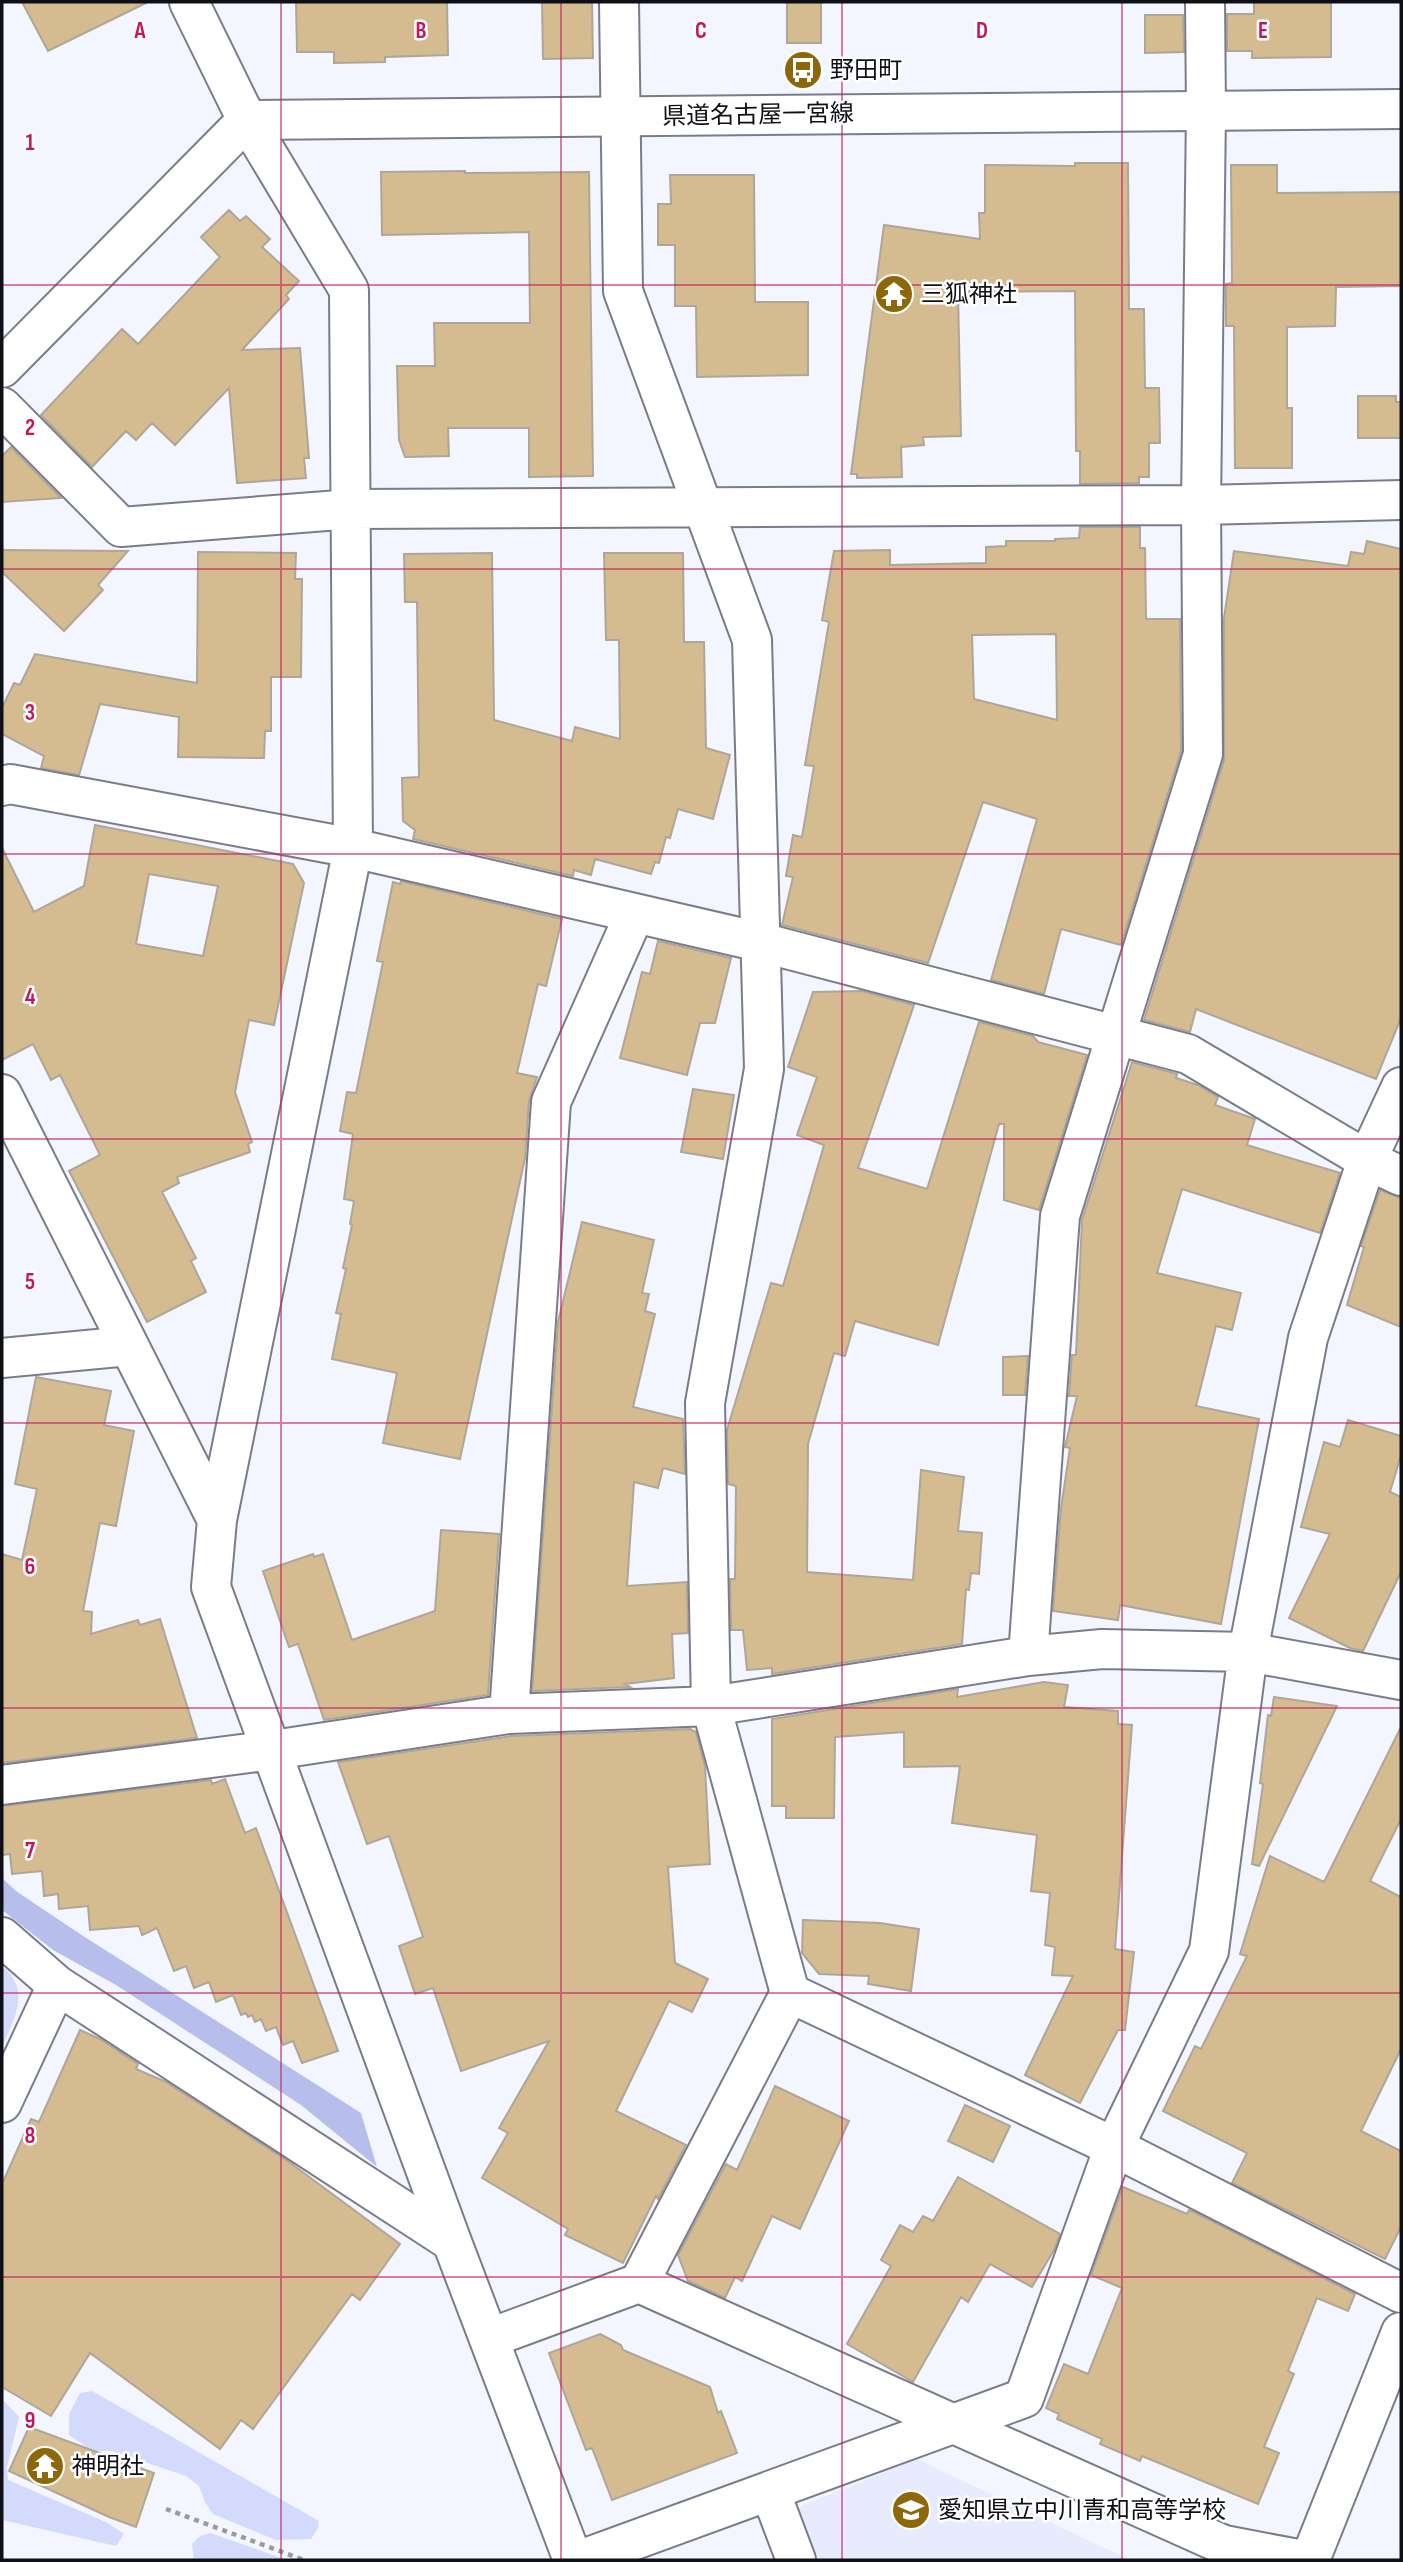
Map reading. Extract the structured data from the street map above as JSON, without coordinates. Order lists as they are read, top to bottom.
{
  "streets": {
    "street": ["県道名古屋一宮線"]
  },
  "places": {
    "bus stop": ["野田町"],
    "temple": ["三狐神社", "神明社"],
    "school or university": ["愛知県立中川青和高等学校"]
  },
  "grid": {
    "columns": [
      "A",
      "B",
      "C",
      "D",
      "E"
    ],
    "rows": [
      "1",
      "2",
      "3",
      "4",
      "5",
      "6",
      "7",
      "8",
      "9"
    ]
  }
}
